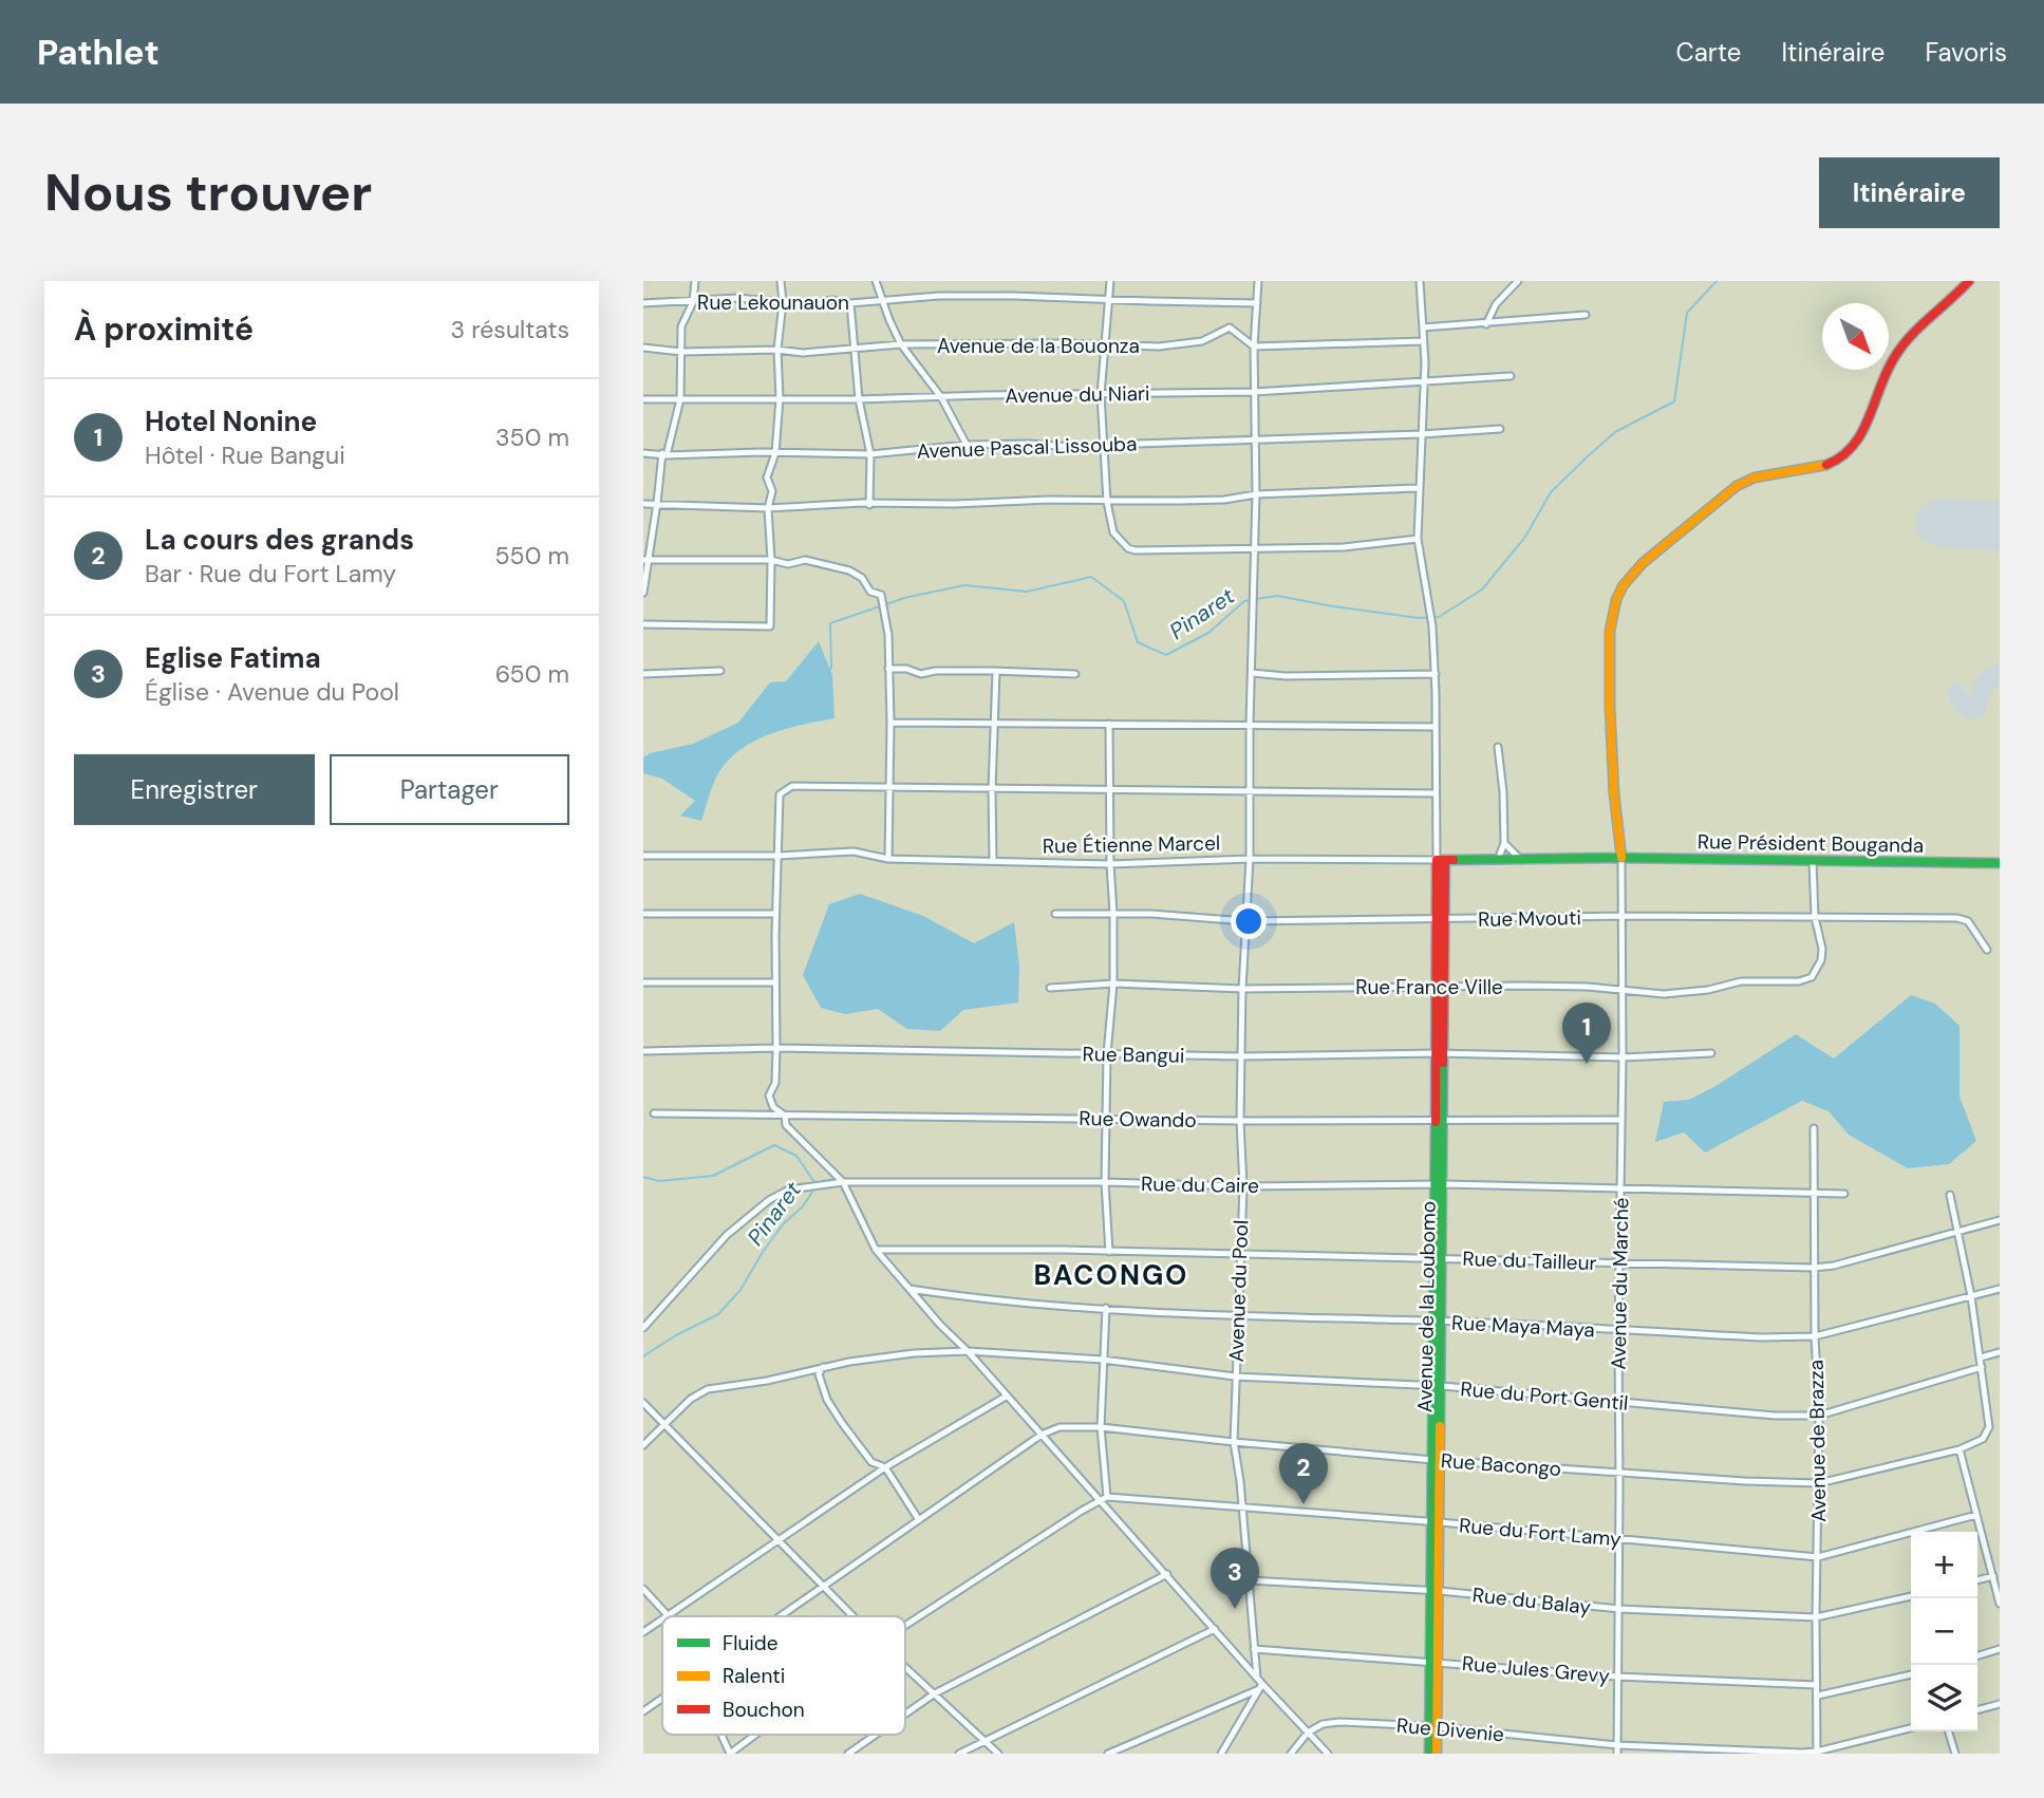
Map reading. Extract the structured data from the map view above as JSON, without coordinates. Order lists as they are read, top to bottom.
{
  "streets": {
    "street": [
      "Rue Lekounauon",
      "Avenue de la Bouonza",
      "Avenue du Niari",
      "Avenue Pascal Lissouba",
      "Rue Président Bouganda",
      "Rue Étienne Marcel",
      "Rue Mvouti",
      "Rue France Ville",
      "Rue Bangui",
      "Rue Owando",
      "Rue du Caire",
      "Rue du Tailleur",
      "Avenue du Marché",
      "Avenue du Pool",
      "Avenue de la Loubomo",
      "Rue Maya Maya",
      "Rue du Port Gentil",
      "Avenue de Brazza",
      "Rue Bacongo",
      "Rue du Fort Lamy",
      "Rue du Balay",
      "Rue Jules Grevy",
      "Rue Divenie"
    ]
  },
  "crossings": [
    ["Rue Lekounauon", "Avenue du Pool"],
    ["Avenue de la Bouonza", "Avenue du Pool"],
    ["Avenue du Niari", "Avenue du Pool"],
    ["Avenue Pascal Lissouba", "Avenue du Pool"],
    ["Rue Président Bouganda", "Rue Étienne Marcel"],
    ["Rue Président Bouganda", "Avenue du Marché"],
    ["Rue Étienne Marcel", "Avenue du Marché"],
    ["Rue Étienne Marcel", "Avenue du Pool"],
    ["Rue Étienne Marcel", "Avenue de la Loubomo"],
    ["Rue Mvouti", "Rue France Ville"],
    ["Rue Mvouti", "Avenue du Marché"],
    ["Rue Mvouti", "Avenue du Pool"],
    ["Rue Mvouti", "Avenue de la Loubomo"],
    ["Rue France Ville", "Avenue du Marché"],
    ["Rue France Ville", "Avenue du Pool"],
    ["Rue France Ville", "Avenue de la Loubomo"],
    ["Rue Bangui", "Avenue du Marché"],
    ["Rue Bangui", "Avenue du Pool"],
    ["Rue Bangui", "Avenue de la Loubomo"],
    ["Rue Owando", "Avenue du Marché"],
    ["Rue Owando", "Avenue du Pool"],
    ["Rue Owando", "Avenue de la Loubomo"],
    ["Rue du Caire", "Avenue du Marché"],
    ["Rue du Caire", "Avenue du Pool"],
    ["Rue du Caire", "Avenue de la Loubomo"],
    ["Rue du Caire", "Avenue de Brazza"],
    ["Rue du Tailleur", "Avenue du Marché"],
    ["Rue du Tailleur", "Avenue du Pool"],
    ["Rue du Tailleur", "Avenue de la Loubomo"],
    ["Rue du Tailleur", "Avenue de Brazza"],
    ["Avenue du Marché", "Rue Maya Maya"],
    ["Avenue du Marché", "Rue du Port Gentil"],
    ["Avenue du Marché", "Rue Bacongo"],
    ["Avenue du Marché", "Rue du Fort Lamy"],
    ["Avenue du Marché", "Rue du Balay"],
    ["Avenue du Marché", "Rue Jules Grevy"],
    ["Avenue du Marché", "Rue Divenie"],
    ["Avenue du Pool", "Rue Maya Maya"],
    ["Avenue du Pool", "Rue du Port Gentil"],
    ["Avenue du Pool", "Rue Bacongo"],
    ["Avenue du Pool", "Rue du Fort Lamy"],
    ["Avenue du Pool", "Rue du Balay"],
    ["Avenue du Pool", "Rue Jules Grevy"],
    ["Avenue de la Loubomo", "Rue Maya Maya"],
    ["Avenue de la Loubomo", "Rue du Port Gentil"],
    ["Avenue de la Loubomo", "Rue Bacongo"],
    ["Avenue de la Loubomo", "Rue du Fort Lamy"],
    ["Avenue de la Loubomo", "Rue du Balay"],
    ["Avenue de la Loubomo", "Rue Jules Grevy"],
    ["Avenue de la Loubomo", "Rue Divenie"],
    ["Rue Maya Maya", "Avenue de Brazza"],
    ["Rue du Port Gentil", "Avenue de Brazza"],
    ["Rue du Port Gentil", "Rue Bacongo"],
    ["Avenue de Brazza", "Rue Bacongo"],
    ["Avenue de Brazza", "Rue du Fort Lamy"],
    ["Avenue de Brazza", "Rue du Balay"],
    ["Avenue de Brazza", "Rue Jules Grevy"],
    ["Avenue de Brazza", "Rue Divenie"]
  ],
  "districts": ["BACONGO"],
  "water": ["Pinaret"],
  "legend": ["Fluide", "Ralenti", "Bouchon"],
  "north": "bottom right",
  "page": {
    "header": "Pathlet",
    "nav": ["Carte", "Itinéraire", "Favoris"],
    "buttons": [
      "Itinéraire",
      ["Enregistrer", "Partager"]
    ],
    "title": "Nous trouver",
    "heading": ["À proximité", "3 résultats"],
    "list": [
      {
        "mark": "1",
        "name": "Hotel Nonine",
        "note": "Hôtel · Rue Bangui",
        "value": "350 m"
      },
      {
        "mark": "2",
        "name": "La cours des grands",
        "note": "Bar · Rue du Fort Lamy",
        "value": "550 m"
      },
      {
        "mark": "3",
        "name": "Eglise Fatima",
        "note": "Église · Avenue du Pool",
        "value": "650 m"
      }
    ],
    "pins": ["1", "2", "3"],
    "map_buttons": ["+", "−"]
  }
}
